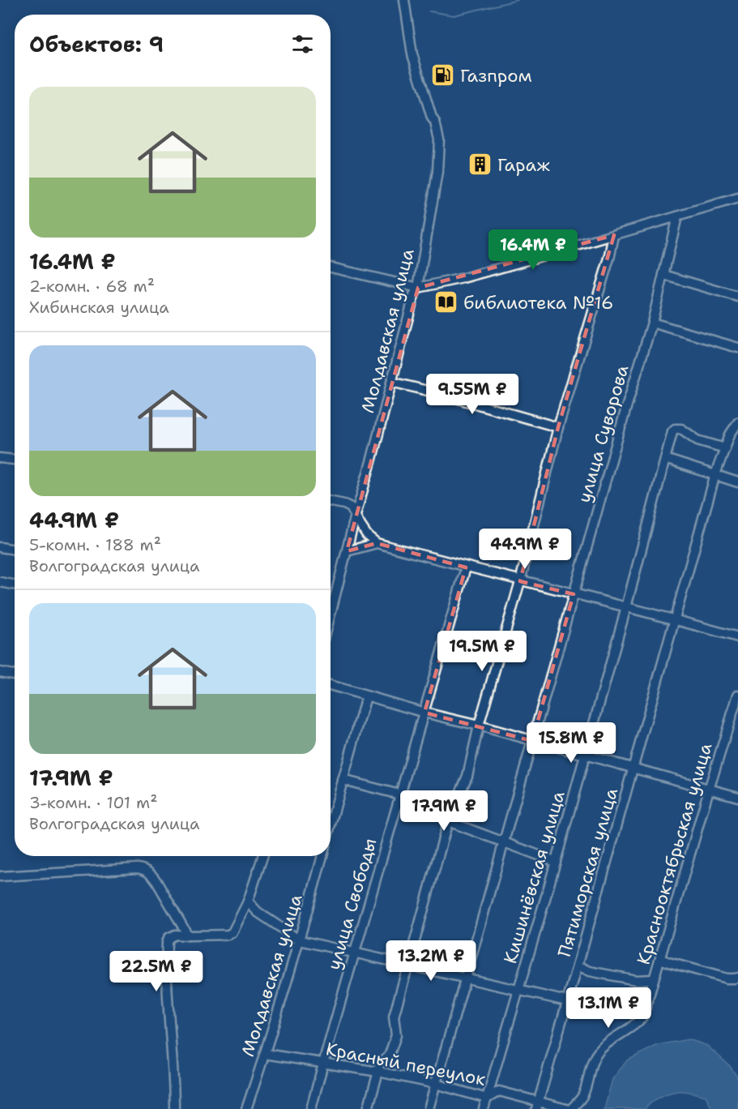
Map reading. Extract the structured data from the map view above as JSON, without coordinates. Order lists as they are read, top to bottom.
{
  "streets": {
    "street": [
      "Молдавская улица",
      "улица Суворова",
      "Краснооктябрьская улица",
      "Пятиморская улица",
      "Кишинёвская улица",
      "улица Свободы",
      "Красный переулок"
    ]
  },
  "crossings": [
    ["Молдавская улица", "Красный переулок"],
    ["улица Суворова", "Красный переулок"],
    ["Пятиморская улица", "Кишинёвская улица"],
    ["Пятиморская улица", "Красный переулок"],
    ["Кишинёвская улица", "Красный переулок"],
    ["улица Свободы", "Красный переулок"]
  ],
  "places": {
    "fuel station": ["Газпром"],
    "building": ["Гараж"],
    "library": ["библиотека №16"]
  },
  "page": {
    "heading": "Объектов: 9",
    "list": [
      {
        "name": "16.4M ₽",
        "note": "2-комн. · 68 m² · Хибинская улица"
      },
      {
        "name": "44.9M ₽",
        "note": "5-комн. · 188 m² · Волгоградская улица"
      },
      {
        "name": "17.9M ₽",
        "note": "3-комн. · 101 m² · Волгоградская улица"
      }
    ],
    "price": [
      "16.4M ₽",
      "9.55M ₽",
      "44.9M ₽",
      "19.5M ₽",
      "15.8M ₽",
      "17.9M ₽",
      "13.2M ₽",
      "22.5M ₽",
      "13.1M ₽"
    ]
  }
}
